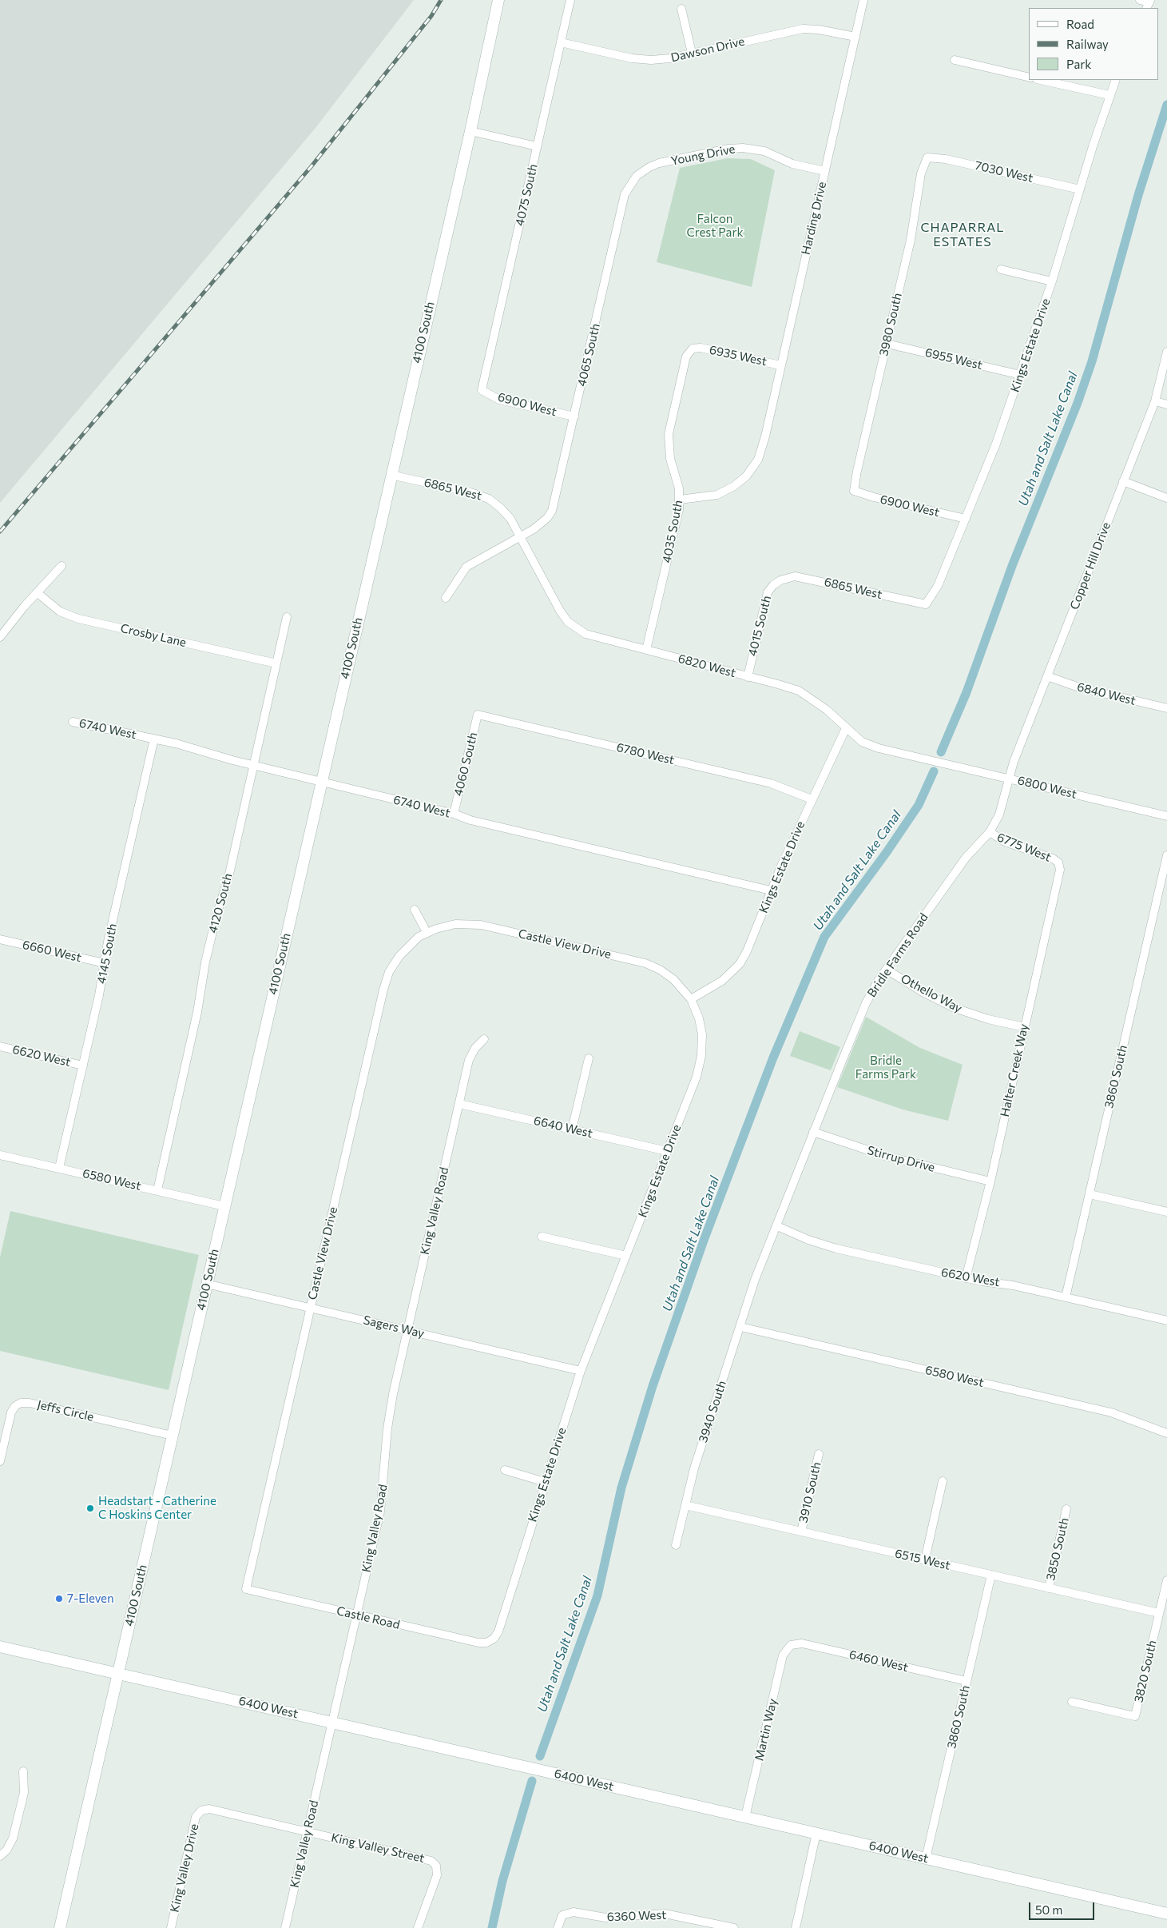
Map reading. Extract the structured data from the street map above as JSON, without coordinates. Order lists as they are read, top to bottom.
{
  "streets": {
    "main road": ["4100 South", "6400 West"],
    "street": [
      "Dawson Drive",
      "Young Drive",
      "7030 West",
      "4075 South",
      "Harding Drive",
      "3980 South",
      "Kings Estate Drive",
      "4065 South",
      "6935 West",
      "6955 West",
      "6900 West",
      "6865 West",
      "4035 South",
      "Copper Hill Drive",
      "4015 South",
      "Crosby Lane",
      "6820 West",
      "6840 West",
      "6740 West",
      "6780 West",
      "4060 South",
      "6800 West",
      "6775 West",
      "4120 South",
      "Castle View Drive",
      "6660 West",
      "4145 South",
      "Bridle Farms Road",
      "Othello Way",
      "6620 West",
      "Halter Creek Way",
      "3860 South",
      "6640 West",
      "Stirrup Drive",
      "6580 West",
      "King Valley Road",
      "Sagers Way",
      "Jeffs Circle",
      "3940 South",
      "3910 South",
      "3850 South",
      "6515 West",
      "Castle Road",
      "6460 West",
      "3820 South",
      "Martin Way",
      "King Valley Street",
      "King Valley Drive",
      "6360 West"
    ]
  },
  "crossings": [
    ["Dawson Drive", "4075 South"],
    ["Dawson Drive", "Harding Drive"],
    ["Young Drive", "Harding Drive"],
    ["Young Drive", "4065 South"],
    ["7030 West", "3980 South"],
    ["7030 West", "Kings Estate Drive"],
    ["4075 South", "6900 West"],
    ["Harding Drive", "6935 West"],
    ["Harding Drive", "4035 South"],
    ["3980 South", "6955 West"],
    ["3980 South", "6900 West"],
    ["4100 South", "6865 West"],
    ["4100 South", "6740 West"],
    ["4100 South", "6580 West"],
    ["4100 South", "Sagers Way"],
    ["4100 South", "Jeffs Circle"],
    ["4100 South", "6400 West"],
    ["Kings Estate Drive", "6955 West"],
    ["Kings Estate Drive", "6900 West"],
    ["Kings Estate Drive", "6865 West"],
    ["Kings Estate Drive", "6820 West"],
    ["Kings Estate Drive", "6740 West"],
    ["Kings Estate Drive", "6780 West"],
    ["Kings Estate Drive", "Castle View Drive"],
    ["Kings Estate Drive", "6640 West"],
    ["Kings Estate Drive", "Sagers Way"],
    ["Kings Estate Drive", "Castle Road"],
    ["4065 South", "6900 West"],
    ["4065 South", "6865 West"],
    ["4065 South", "6820 West"],
    ["6935 West", "4035 South"],
    ["6865 West", "4015 South"],
    ["6865 West", "6820 West"],
    ["4035 South", "6820 West"],
    ["Copper Hill Drive", "6840 West"],
    ["Copper Hill Drive", "6800 West"],
    ["Copper Hill Drive", "Bridle Farms Road"],
    ["4015 South", "6820 West"],
    ["Crosby Lane", "4120 South"],
    ["6820 West", "6800 West"],
    ["6740 West", "4060 South"],
    ["6740 West", "4120 South"],
    ["6740 West", "4145 South"],
    ["6780 West", "4060 South"],
    ["6800 West", "Bridle Farms Road"],
    ["6775 West", "Bridle Farms Road"],
    ["6775 West", "Halter Creek Way"],
    ["4120 South", "6580 West"],
    ["Castle View Drive", "Sagers Way"],
    ["Castle View Drive", "Castle Road"],
    ["6660 West", "4145 South"],
    ["4145 South", "6620 West"],
    ["4145 South", "6580 West"],
    ["Bridle Farms Road", "Othello Way"],
    ["Bridle Farms Road", "6620 West"],
    ["Bridle Farms Road", "Stirrup Drive"],
    ["Bridle Farms Road", "3940 South"],
    ["Othello Way", "Halter Creek Way"],
    ["6620 West", "Halter Creek Way"],
    ["6620 West", "3860 South"],
    ["Halter Creek Way", "Stirrup Drive"],
    ["3860 South", "6515 West"],
    ["3860 South", "6460 West"],
    ["3860 South", "6400 West"],
    ["6640 West", "King Valley Road"],
    ["6580 West", "3940 South"],
    ["King Valley Road", "Sagers Way"],
    ["King Valley Road", "Castle Road"],
    ["King Valley Road", "6400 West"],
    ["King Valley Road", "King Valley Street"],
    ["3940 South", "6515 West"],
    ["3910 South", "6515 West"],
    ["3850 South", "6515 West"],
    ["6515 West", "3820 South"],
    ["6460 West", "Martin Way"],
    ["6400 West", "Martin Way"],
    ["King Valley Street", "King Valley Drive"]
  ],
  "districts": ["CHAPARRAL ESTATES"],
  "water": ["Utah and Salt Lake Canal"],
  "parks": ["Falcon Crest Park", "Bridle Farms Park"],
  "places": ["Headstart - Catherine C Hoskins Center", "7-Eleven"],
  "legend": ["Road", "Railway", "Park"],
  "scale_bar": "50 m"
}
